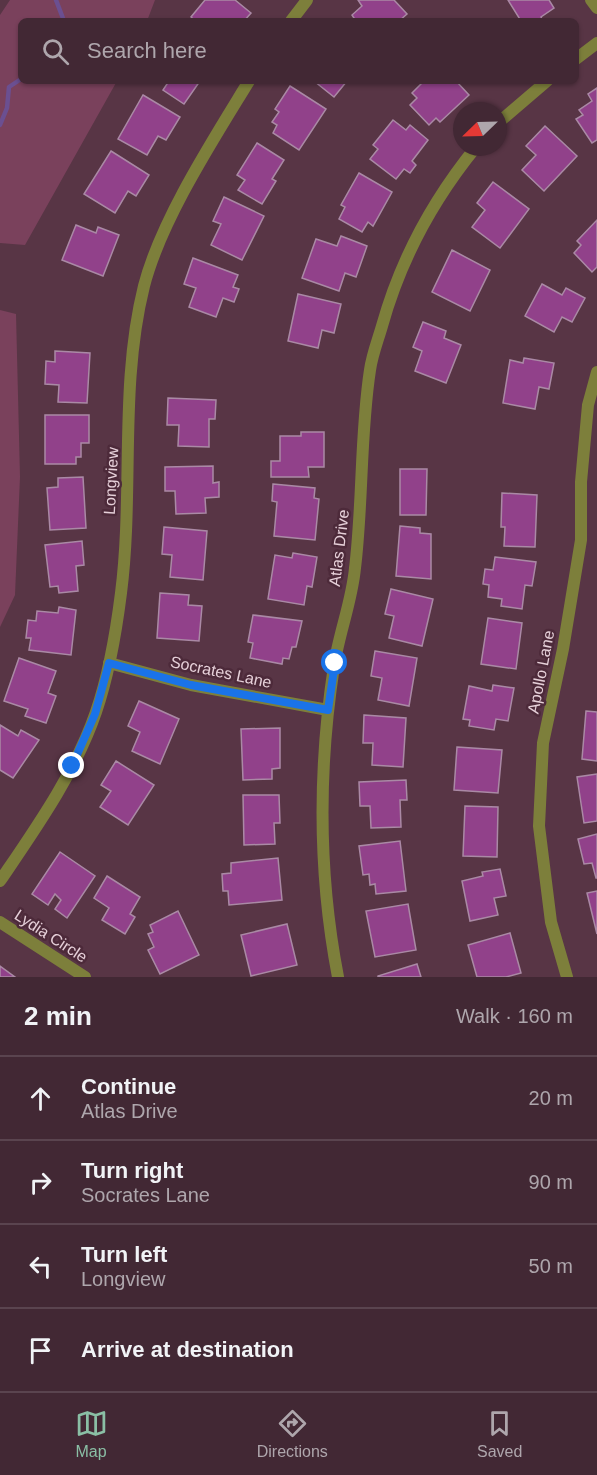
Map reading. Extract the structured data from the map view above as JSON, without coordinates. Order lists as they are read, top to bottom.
{
  "streets": {
    "street": [
      "Longview",
      "Atlas Drive",
      "Socrates Lane",
      "Apollo Lane",
      "Lydia Circle"
    ]
  },
  "crossings": [
    ["Longview", "Socrates Lane"],
    ["Atlas Drive", "Socrates Lane"]
  ],
  "north": "bottom left",
  "page": {
    "search": "Search here",
    "heading": ["2 min", "Walk · 160 m"],
    "list": [
      ["Continue", "Atlas Drive", "20 m"],
      ["Turn right", "Socrates Lane", "90 m"],
      ["Turn left", "Longview", "50 m"],
      "Arrive at destination"
    ],
    "nav": ["Map", "Directions", "Saved"]
  }
}
